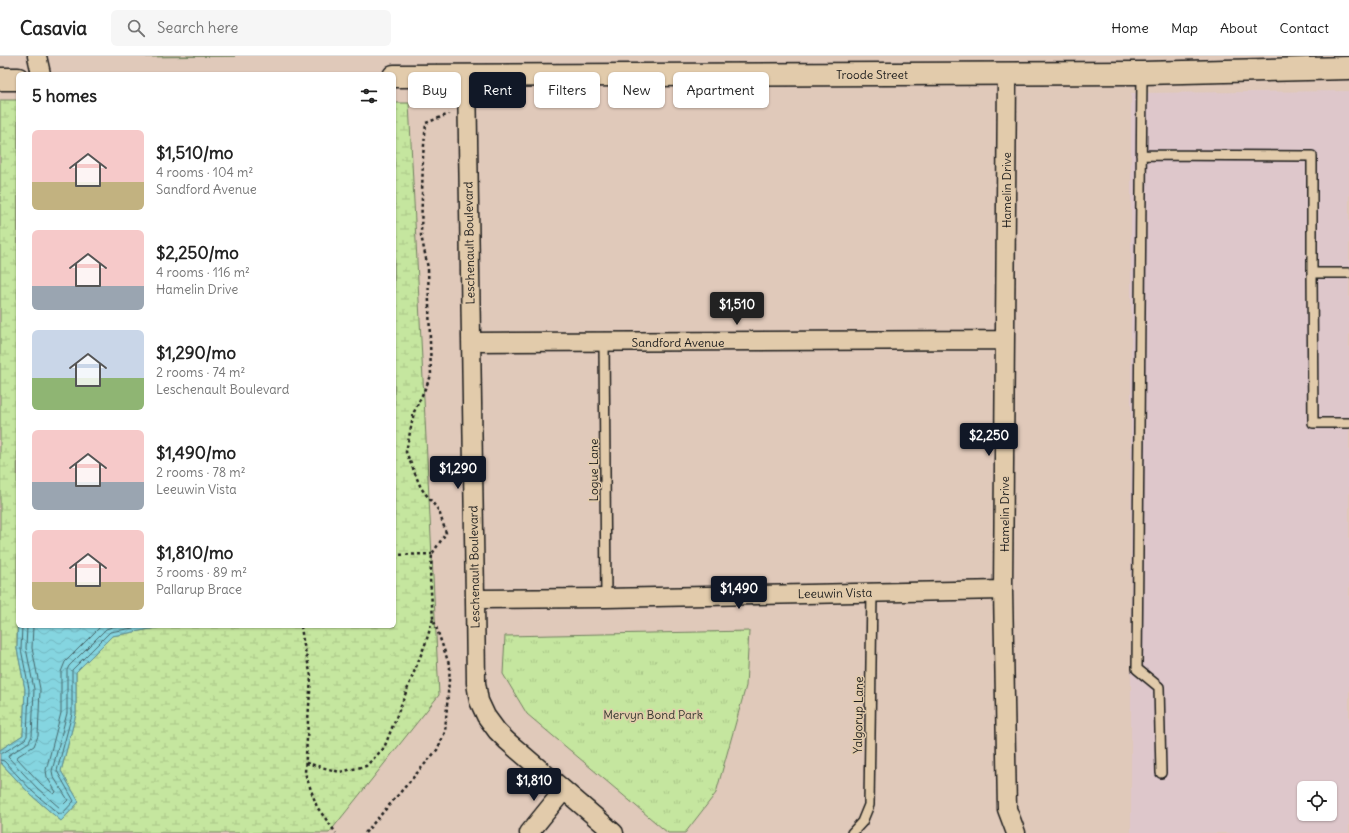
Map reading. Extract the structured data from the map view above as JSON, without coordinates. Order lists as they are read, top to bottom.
{
  "streets": {
    "street": [
      "Troode Street",
      "Hamelin Drive",
      "Leschenault Boulevard",
      "Sandford Avenue",
      "Leeuwin Vista"
    ],
    "lane": ["Logue Lane", "Yalgorup Lane"]
  },
  "crossings": [
    ["Troode Street", "Hamelin Drive"],
    ["Troode Street", "Leschenault Boulevard"],
    ["Hamelin Drive", "Sandford Avenue"],
    ["Hamelin Drive", "Leeuwin Vista"],
    ["Leschenault Boulevard", "Sandford Avenue"],
    ["Leschenault Boulevard", "Leeuwin Vista"],
    ["Sandford Avenue", "Logue Lane"],
    ["Logue Lane", "Leeuwin Vista"],
    ["Leeuwin Vista", "Yalgorup Lane"]
  ],
  "parks": ["Mervyn Bond Park"],
  "page": {
    "header": "Casavia",
    "search": "Search here",
    "nav": [
      "Home",
      "Map",
      "About",
      "Contact"
    ],
    "chip": [
      "Buy",
      "Rent",
      "Filters",
      "New",
      "Apartment"
    ],
    "heading": "5 homes",
    "list": [
      {
        "name": "$1,510/mo",
        "note": "4 rooms · 104 m² · Sandford Avenue"
      },
      {
        "name": "$2,250/mo",
        "note": "4 rooms · 116 m² · Hamelin Drive"
      },
      {
        "name": "$1,290/mo",
        "note": "2 rooms · 74 m² · Leschenault Boulevard"
      },
      {
        "name": "$1,490/mo",
        "note": "2 rooms · 78 m² · Leeuwin Vista"
      },
      {
        "name": "$1,810/mo",
        "note": "3 rooms · 89 m² · Pallarup Brace"
      }
    ],
    "price": [
      "$1,510",
      "$2,250",
      "$1,290",
      "$1,490",
      "$1,810"
    ]
  }
}
